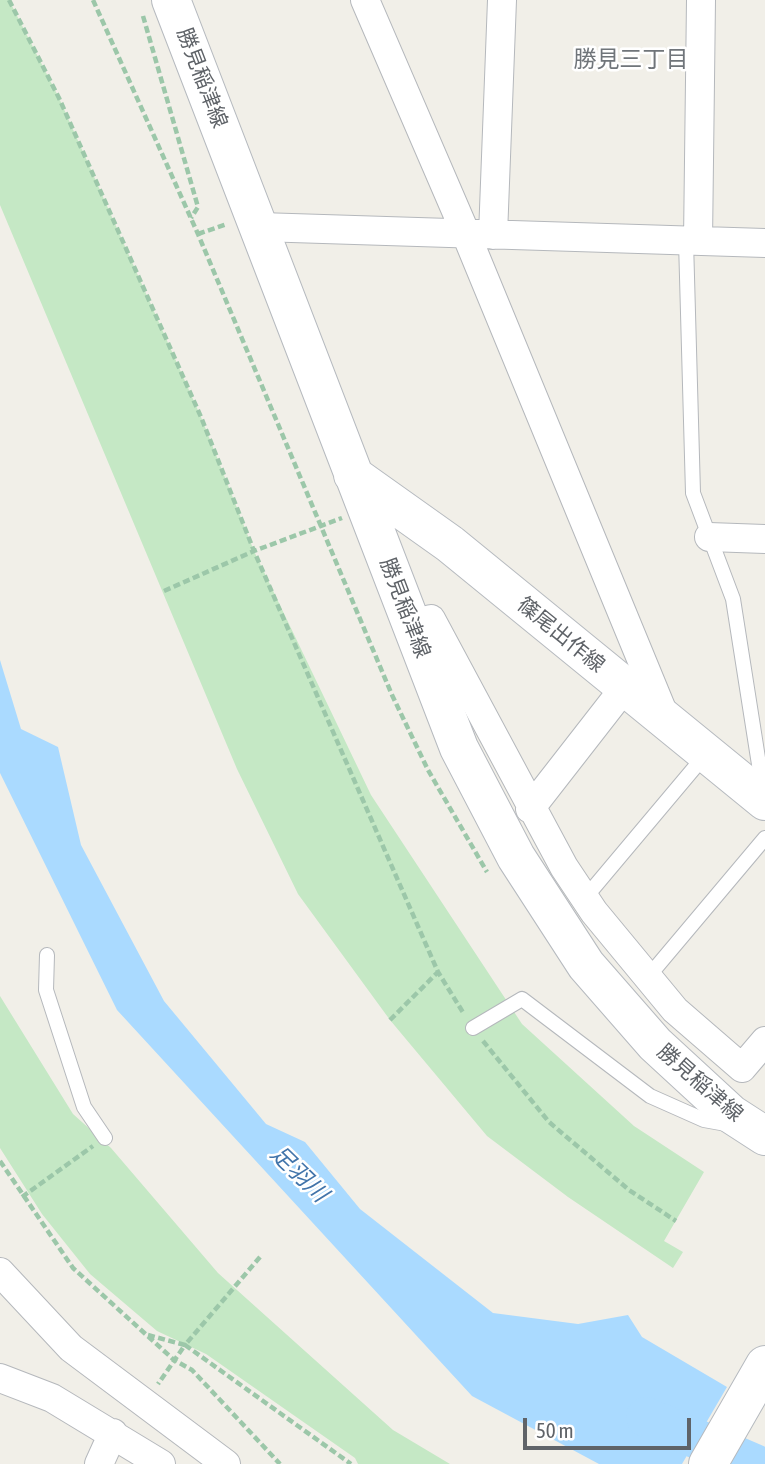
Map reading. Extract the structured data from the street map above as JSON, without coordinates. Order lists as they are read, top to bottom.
{
  "streets": {
    "main road": ["勝見稲津線", "篠尾出作線"]
  },
  "crossings": [
    ["勝見稲津線", "篠尾出作線"]
  ],
  "districts": ["勝見三丁目"],
  "water": ["足羽川"],
  "scale_bar": "50 m"
}
